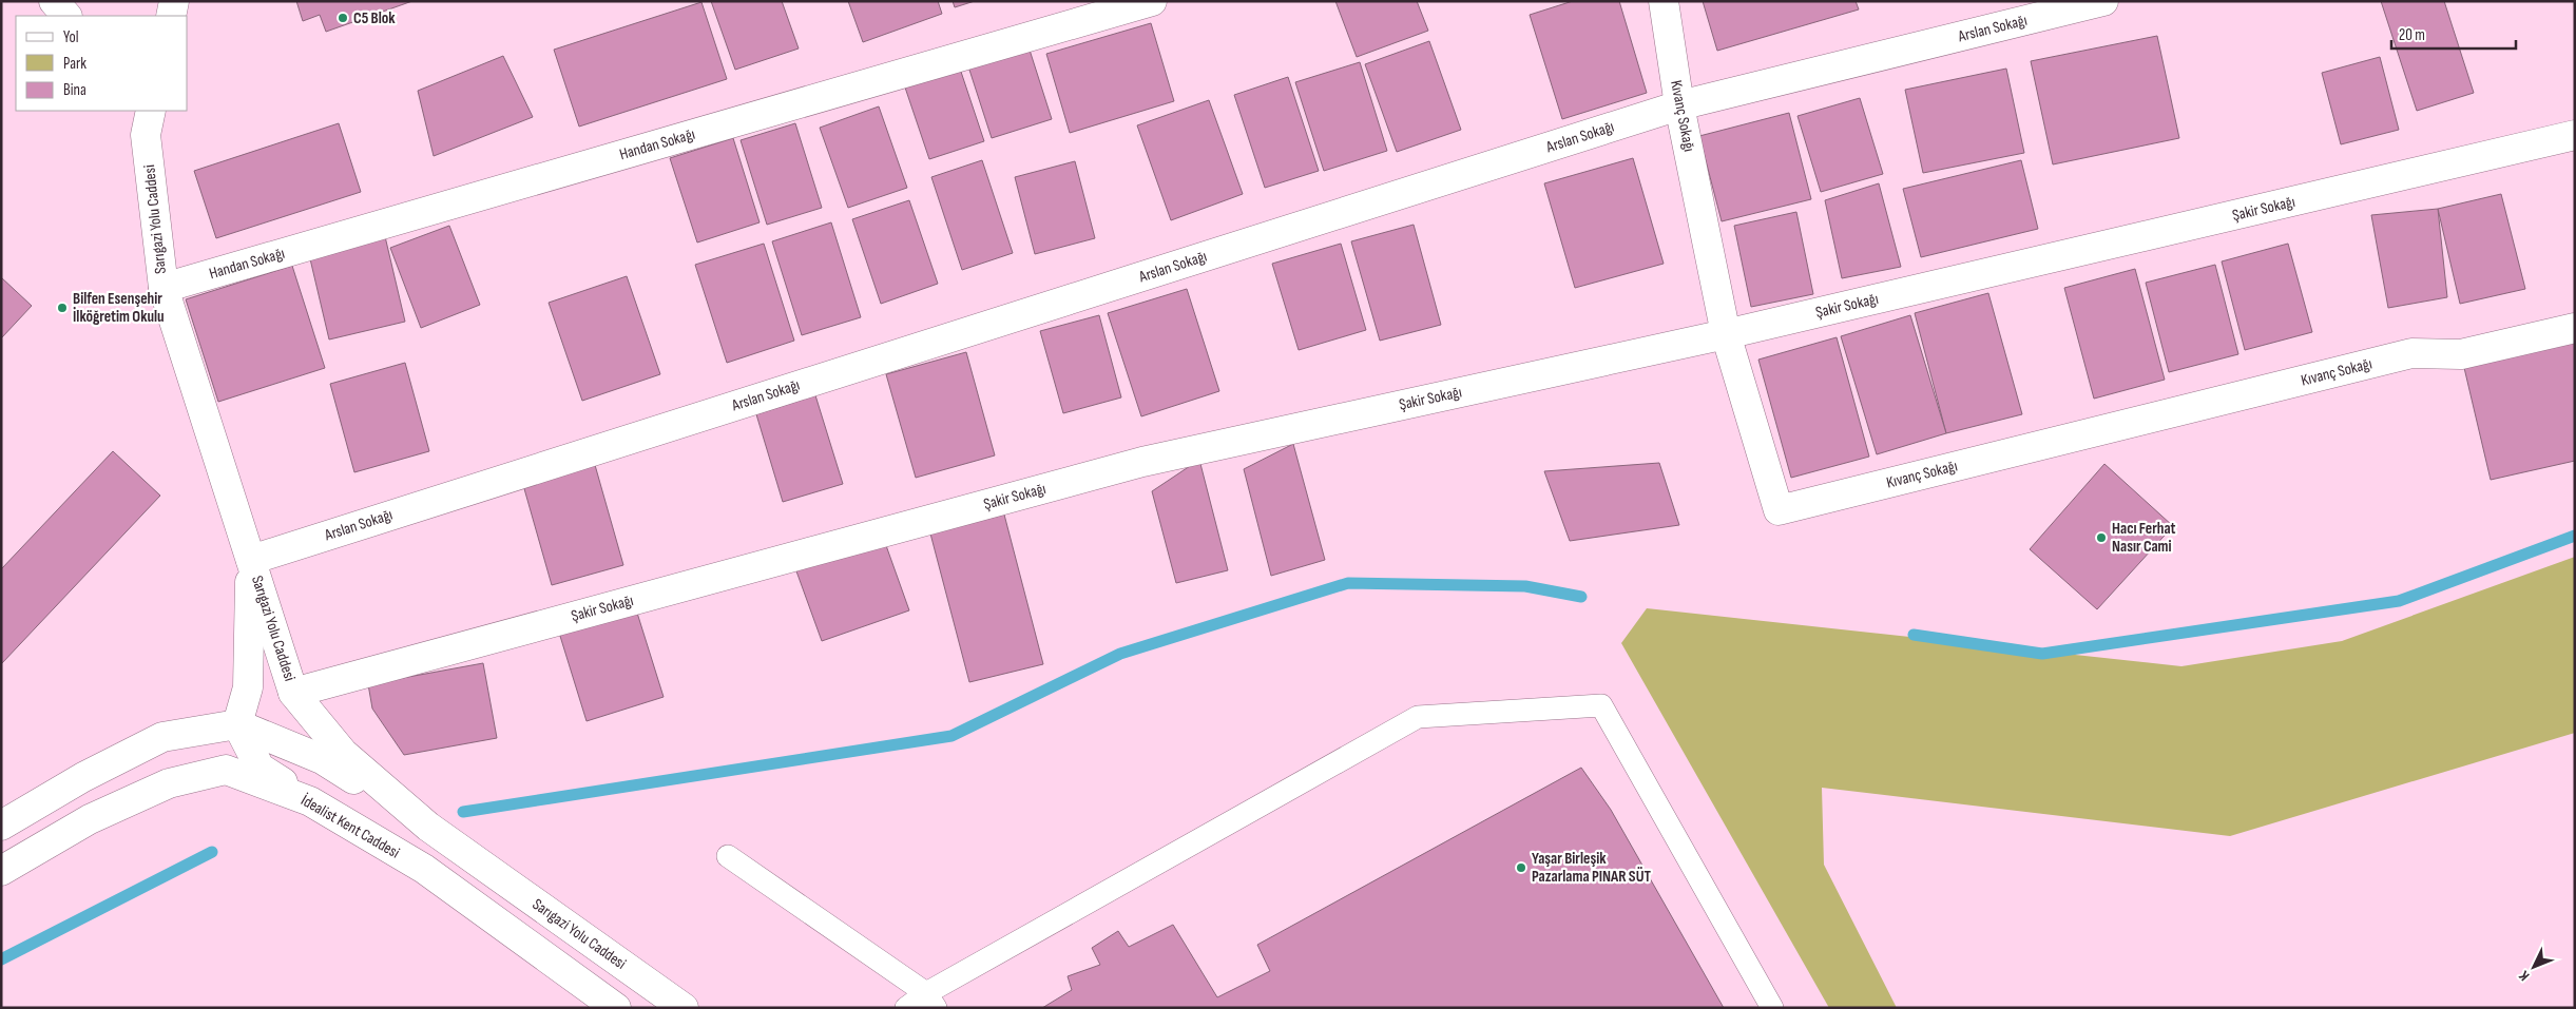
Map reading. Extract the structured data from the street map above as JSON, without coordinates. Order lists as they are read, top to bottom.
{
  "streets": {
    "street": [
      "Arslan Sokağı",
      "Kıvanç Sokağı",
      "Handan Sokağı",
      "Şakir Sokağı",
      "Sarıgazi Yolu Caddesi",
      "İdealist Kent Caddesi"
    ]
  },
  "crossings": [
    ["Arslan Sokağı", "Kıvanç Sokağı"],
    ["Arslan Sokağı", "Sarıgazi Yolu Caddesi"],
    ["Kıvanç Sokağı", "Şakir Sokağı"],
    ["Handan Sokağı", "Sarıgazi Yolu Caddesi"],
    ["Şakir Sokağı", "Sarıgazi Yolu Caddesi"]
  ],
  "places": [
    "C5 Blok",
    "Bilfen Esenşehir İlköğretim Okulu",
    "Hacı Ferhat Nasır Cami",
    "Yaşar Birleşik Pazarlama PINAR SÜT"
  ],
  "legend": ["Yol", "Park", "Bina"],
  "scale_bar": "20 m",
  "north": "bottom left"
}
